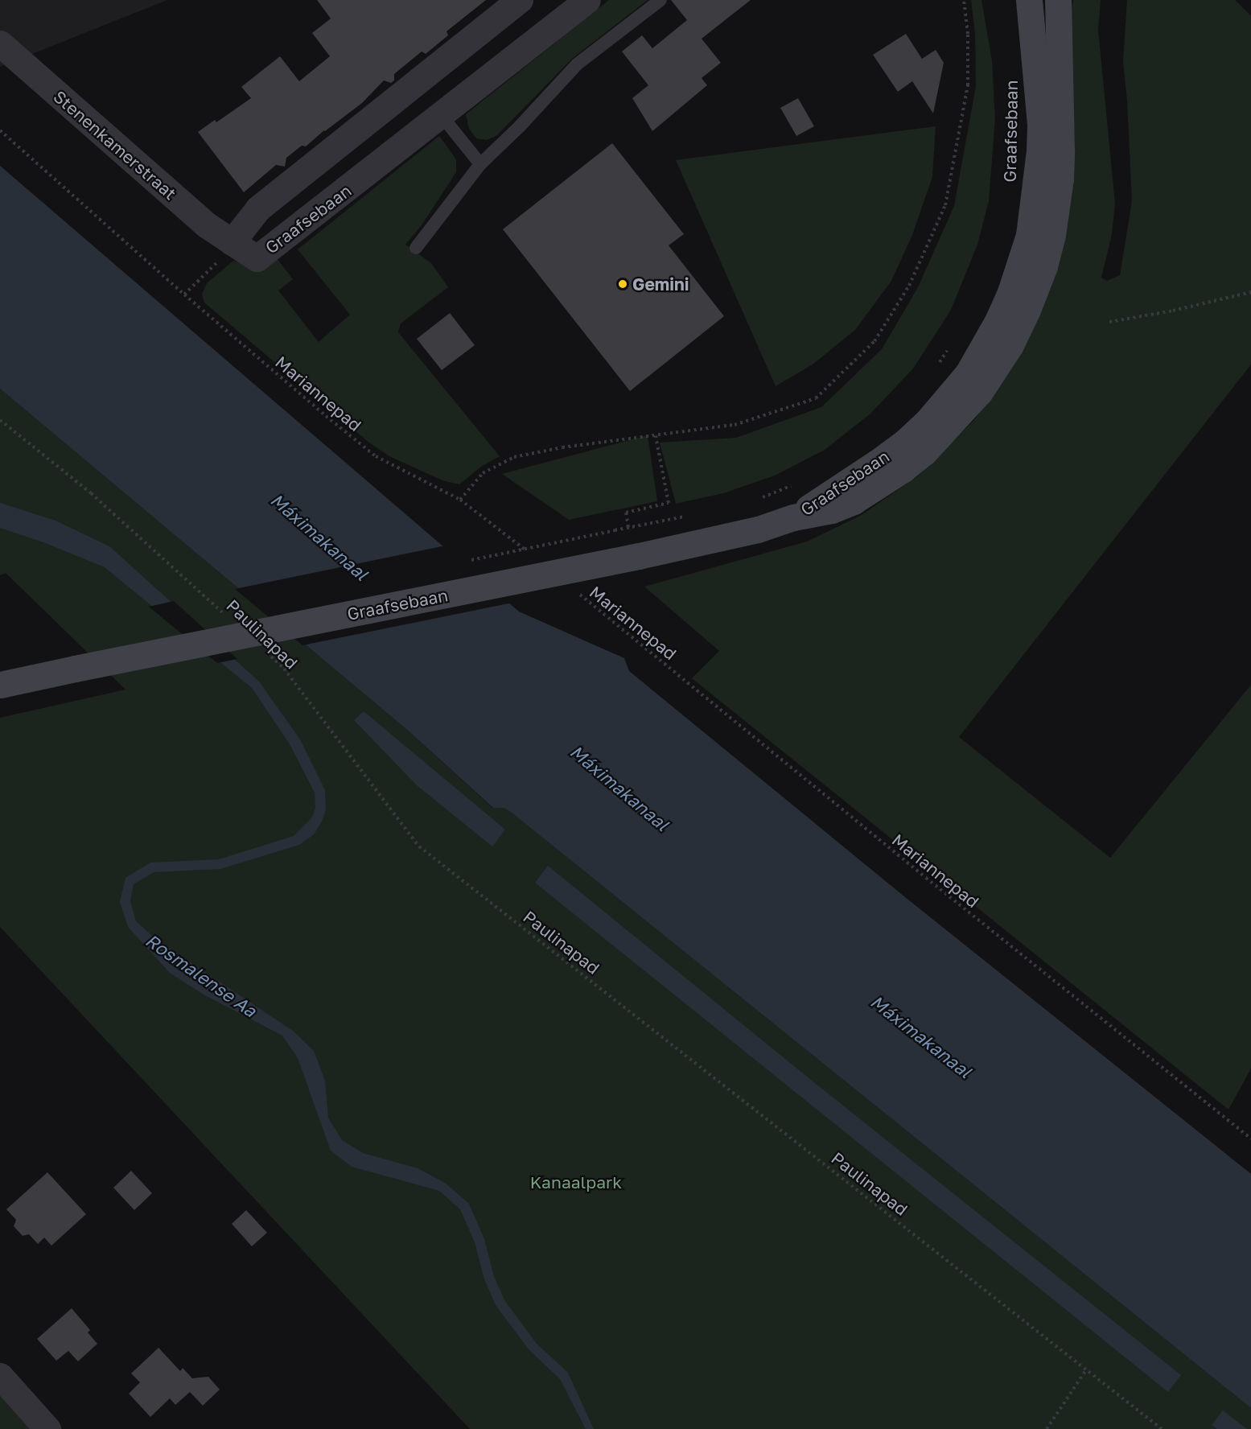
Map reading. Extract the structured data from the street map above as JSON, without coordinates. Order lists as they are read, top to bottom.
{
  "streets": {
    "main road": ["Graafsebaan"],
    "street": ["Stenenkamerstraat"],
    "path": ["Mariannepad", "Paulinapad"]
  },
  "crossings": [
    ["Graafsebaan", "Stenenkamerstraat"]
  ],
  "water": ["Máximakanaal", "Rosmalense Aa"],
  "parks": ["Kanaalpark"],
  "places": ["Gemini"]
}
